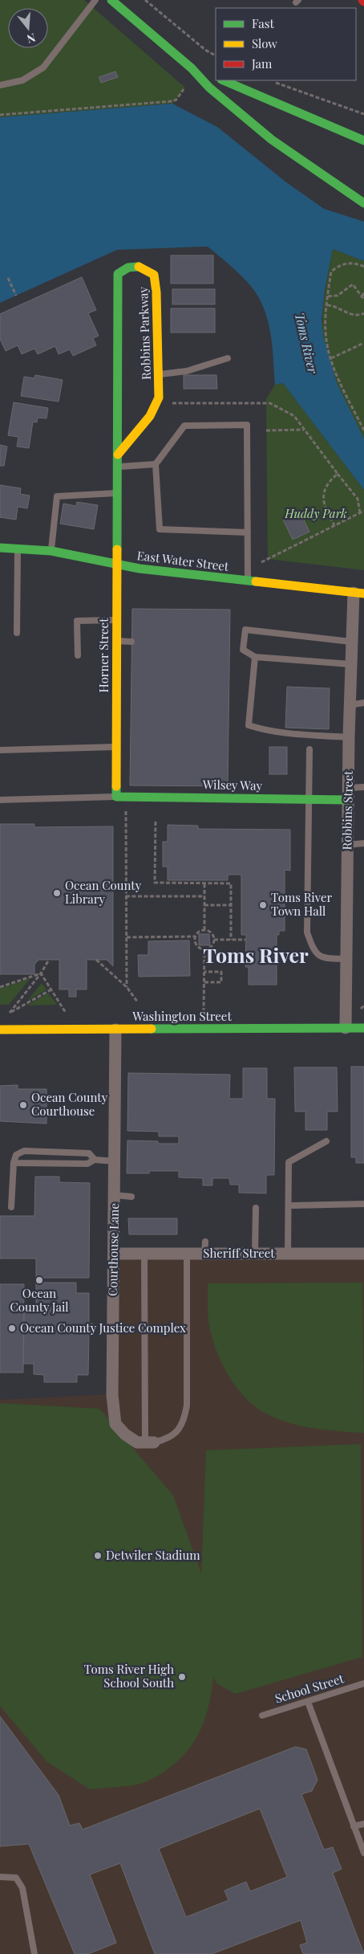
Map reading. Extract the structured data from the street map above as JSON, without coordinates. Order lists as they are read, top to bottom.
{
  "streets": {
    "main road": [
      "Robbins Parkway",
      "East Water Street",
      "Horner Street",
      "Wilsey Way",
      "Washington Street"
    ],
    "street": ["Robbins Street", "Courthouse Lane", "Sheriff Street"],
    "lane": ["School Street"]
  },
  "crossings": [
    ["Robbins Parkway", "East Water Street"],
    ["Robbins Parkway", "Horner Street"],
    ["East Water Street", "Horner Street"],
    ["East Water Street", "Robbins Street"],
    ["Horner Street", "Wilsey Way"],
    ["Wilsey Way", "Robbins Street"],
    ["Robbins Street", "Washington Street"],
    ["Washington Street", "Courthouse Lane"],
    ["Courthouse Lane", "Sheriff Street"]
  ],
  "districts": ["Toms River"],
  "water": ["Toms River"],
  "parks": ["Huddy Park"],
  "places": [
    "Ocean County Library",
    "Toms River Town Hall",
    "Ocean County Courthouse",
    "Ocean County Jail",
    "Ocean County Justice Complex",
    "Detwiler Stadium",
    "Toms River High School South"
  ],
  "legend": ["Fast", "Slow", "Jam"],
  "north": "bottom"
}
